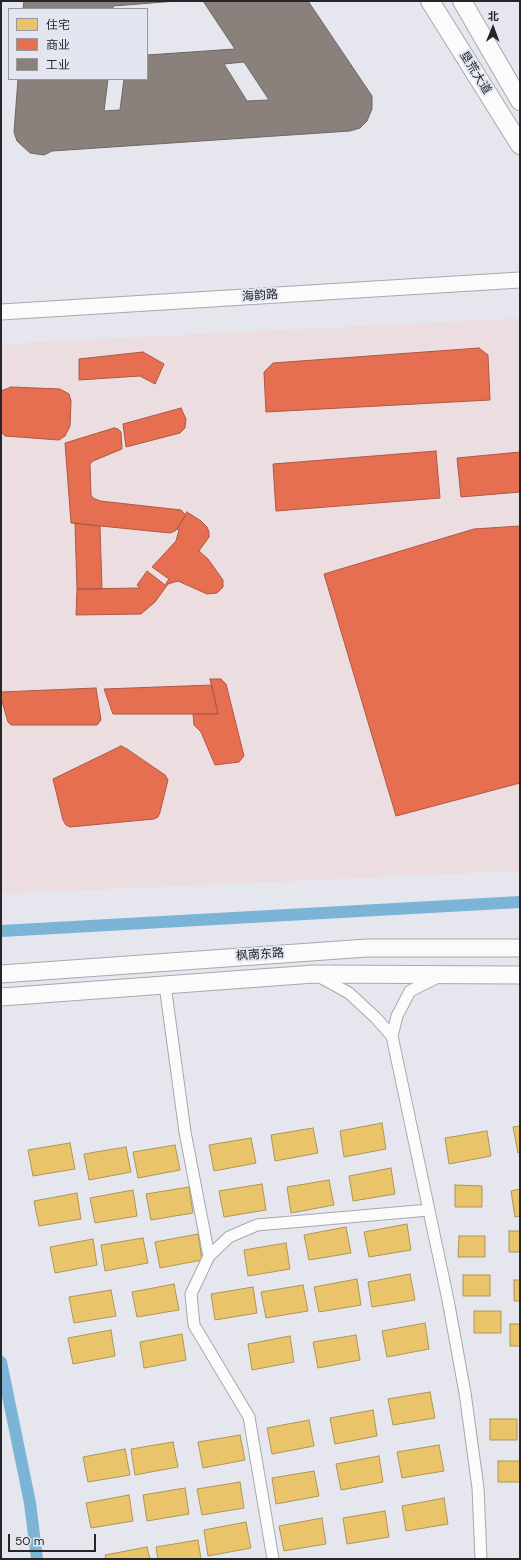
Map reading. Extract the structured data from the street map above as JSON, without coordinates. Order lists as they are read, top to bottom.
{
  "streets": {
    "highway": ["垦荒大道"],
    "main road": ["海韵路", "枫南东路"]
  },
  "legend": ["住宅", "商业", "工业"],
  "scale_bar": "50 m",
  "north": "top"
}
